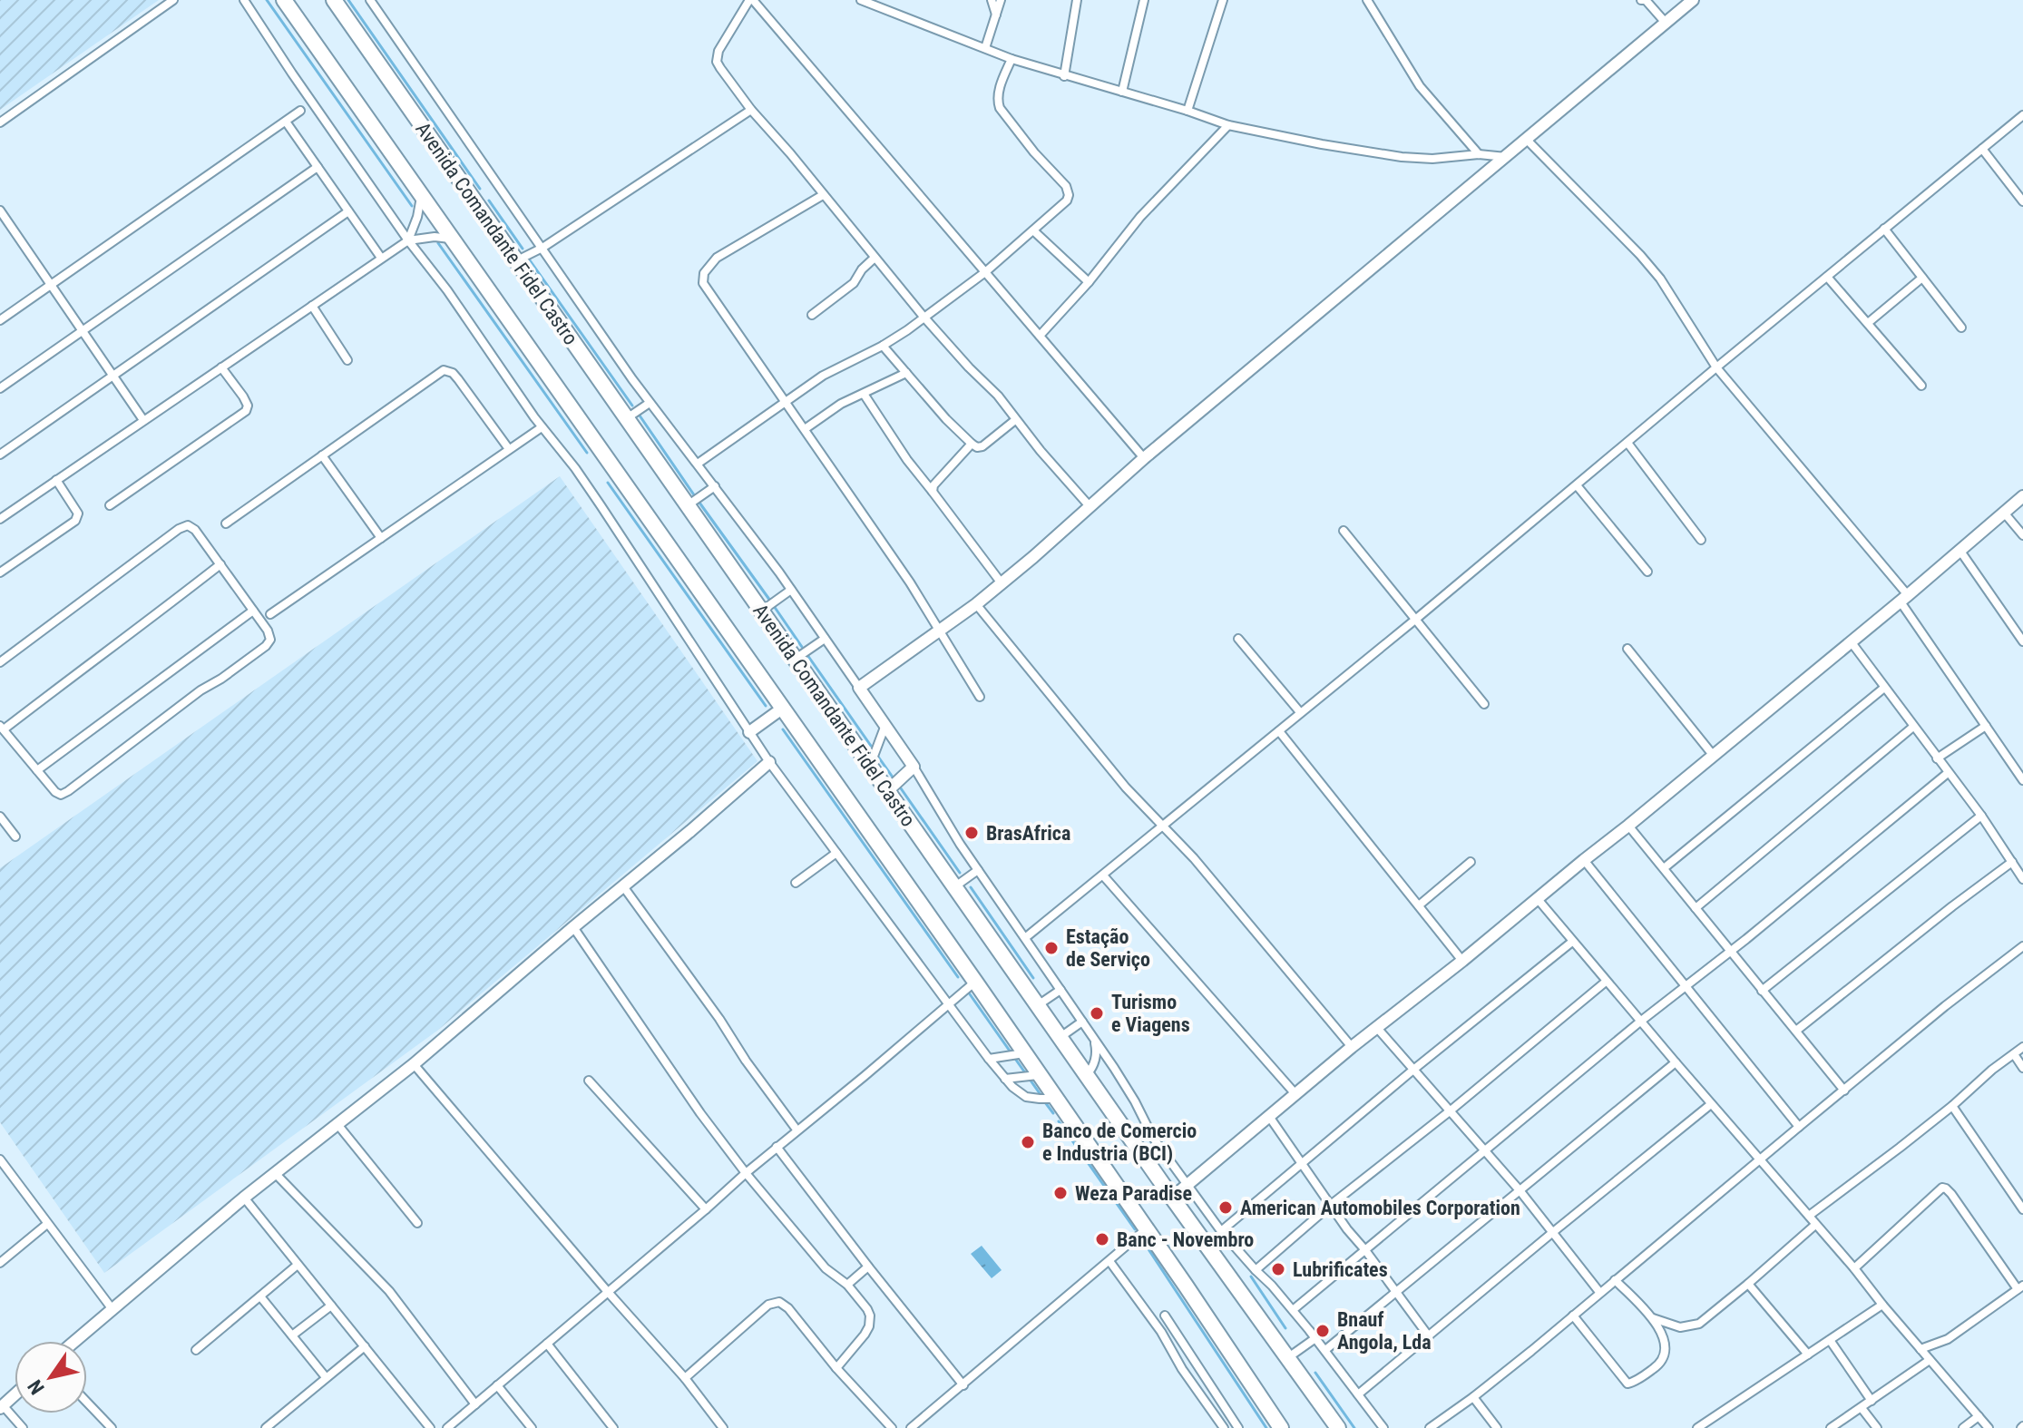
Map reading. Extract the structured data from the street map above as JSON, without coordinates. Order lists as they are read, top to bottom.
{
  "streets": {
    "highway": ["Avenida Comandante Fidel Castro"]
  },
  "places": [
    "BrasAfrica",
    "Estação de Serviço",
    "Turismo e Viagens",
    "Banco de Comercio e Industria (BCI)",
    "Weza Paradise",
    "American Automobiles Corporation",
    "Banc - Novembro",
    "Lubrificates",
    "Bnauf Angola, Lda"
  ],
  "north": "bottom left"
}
